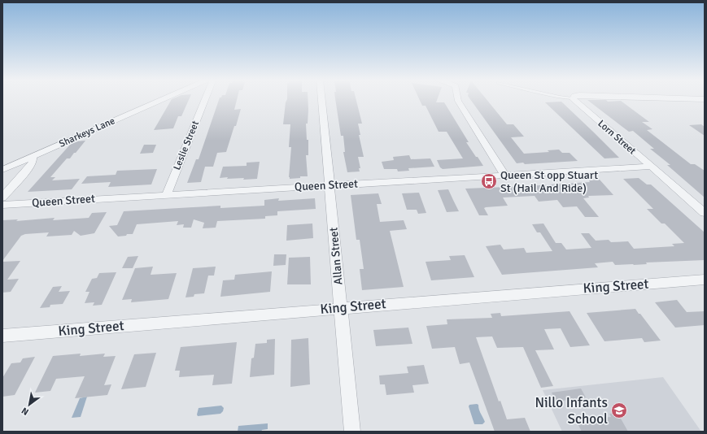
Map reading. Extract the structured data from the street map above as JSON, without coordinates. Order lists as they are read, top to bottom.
{
  "streets": {
    "street": [
      "Sharkeys Lane",
      "Lorn Street",
      "Leslie Street",
      "Queen Street",
      "Allan Street",
      "King Street"
    ]
  },
  "crossings": [
    ["Lorn Street", "Queen Street"],
    ["Leslie Street", "Queen Street"],
    ["Queen Street", "Allan Street"],
    ["Allan Street", "King Street"]
  ],
  "places": {
    "bus stop": ["Queen St opp Stuart St (Hail And Ride)"],
    "school or university": ["Nillo Infants School"]
  },
  "north": "bottom left"
}
